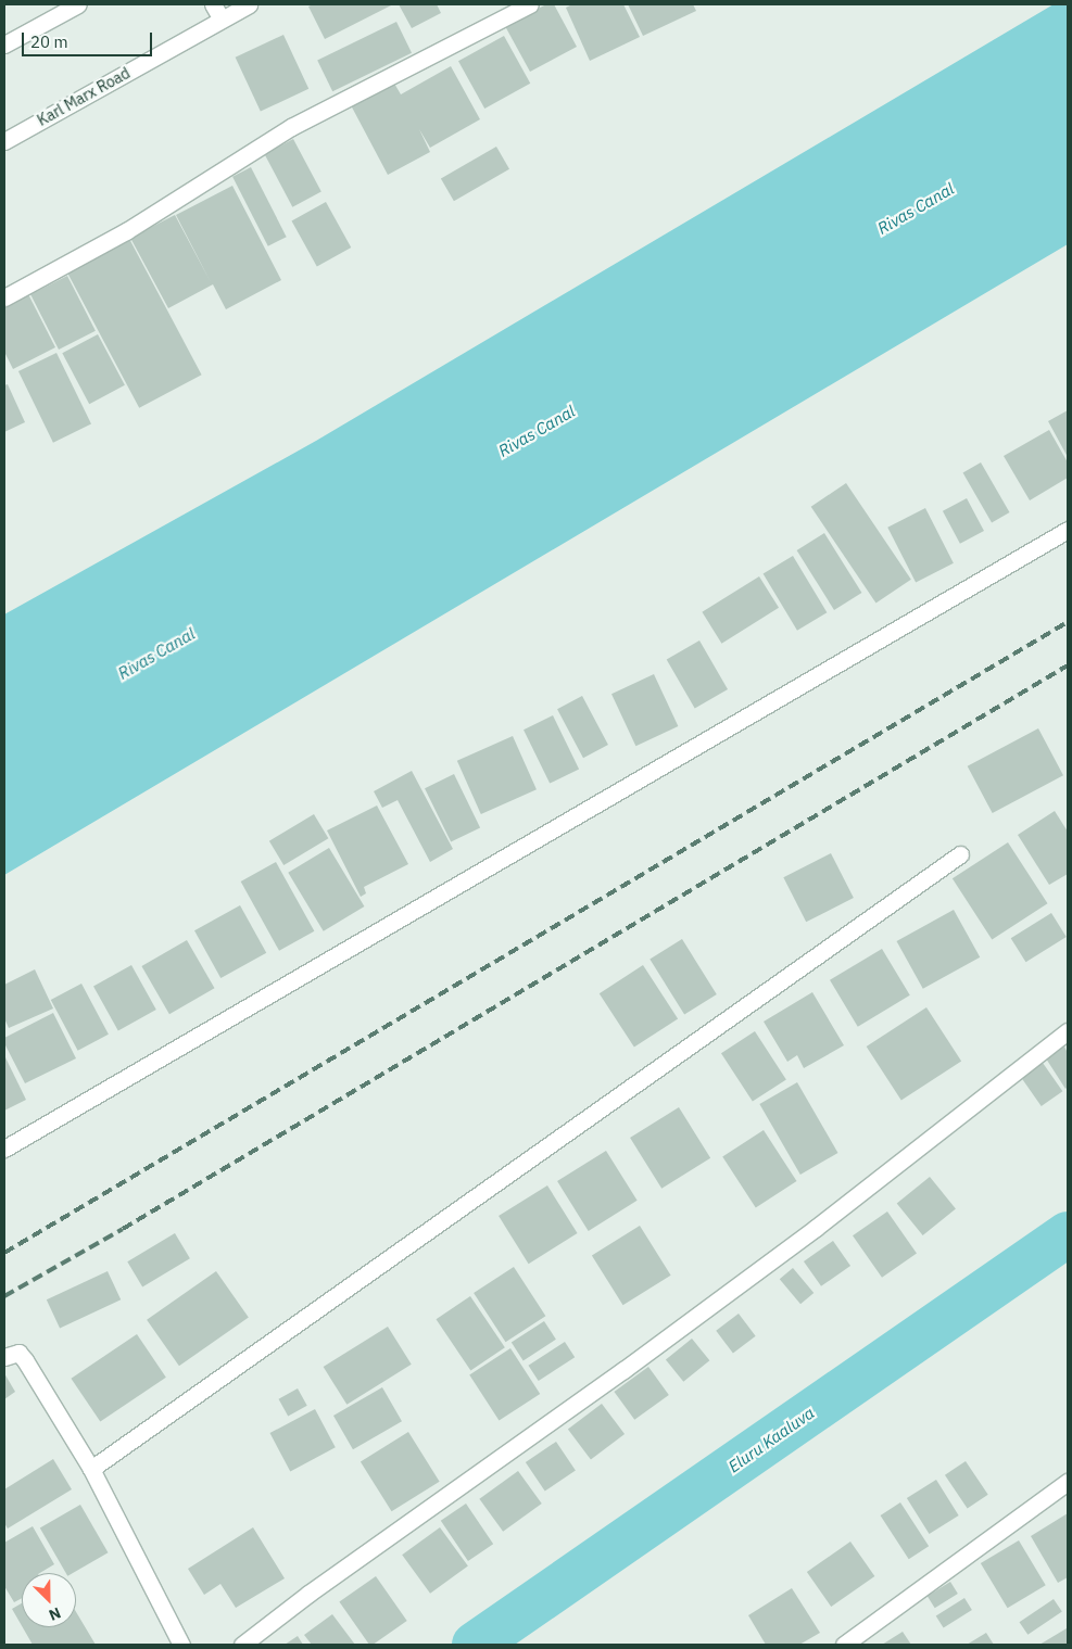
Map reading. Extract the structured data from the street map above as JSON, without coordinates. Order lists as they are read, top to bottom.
{
  "streets": {
    "street": ["Karl Marx Road"]
  },
  "water": ["Rivas Canal", "Eluru Kaaluva"],
  "scale_bar": "20 m",
  "north": "bottom right"
}
